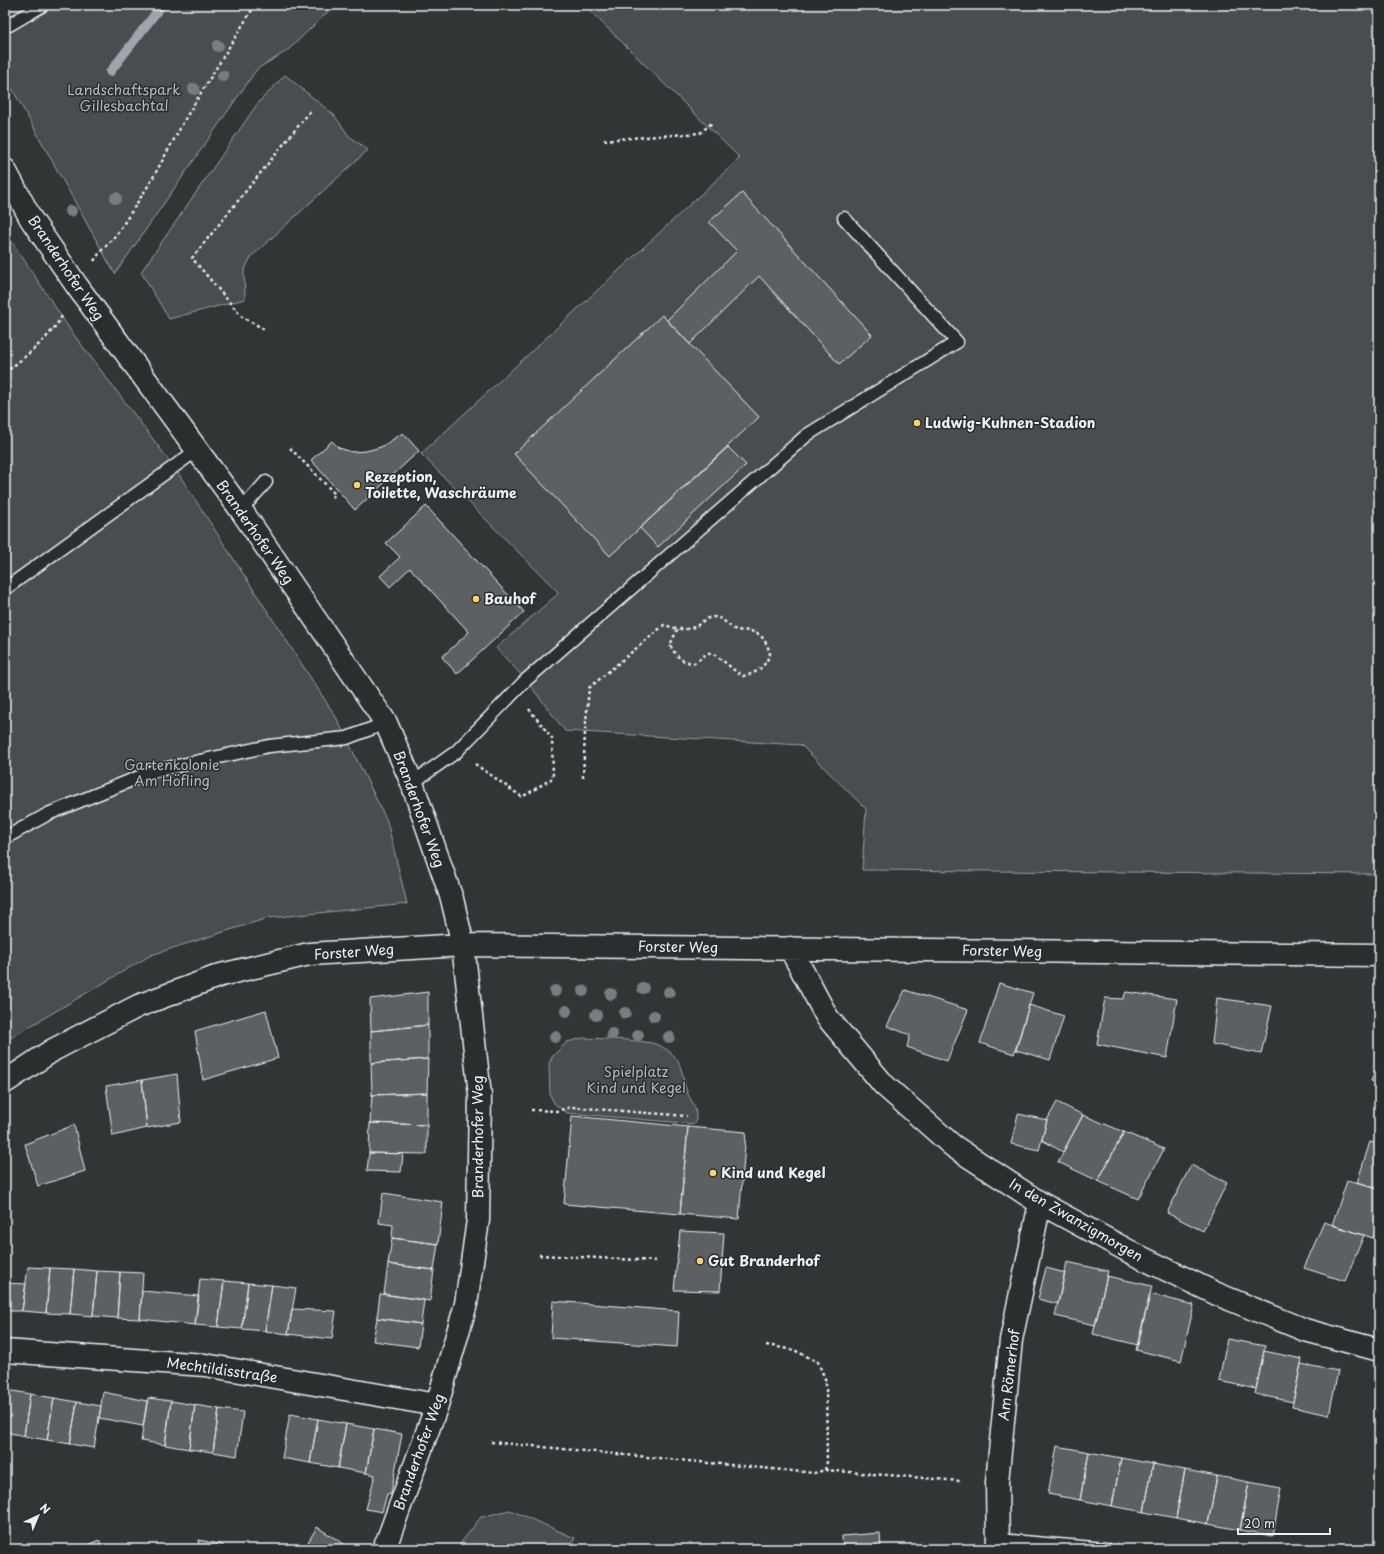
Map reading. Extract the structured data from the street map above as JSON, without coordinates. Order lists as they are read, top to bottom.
{
  "streets": {
    "street": [
      "Branderhofer Weg",
      "Forster Weg",
      "In den Zwanzigmorgen",
      "Mechtildisstraße",
      "Am Römerhof"
    ]
  },
  "crossings": [
    ["Branderhofer Weg", "Forster Weg"],
    ["Branderhofer Weg", "Mechtildisstraße"],
    ["Forster Weg", "In den Zwanzigmorgen"],
    ["In den Zwanzigmorgen", "Am Römerhof"]
  ],
  "parks": ["Landschaftspark Gillesbachtal", "Gartenkolonie Am Höfling", "Spielplatz Kind und Kegel"],
  "places": [
    "Ludwig-Kuhnen-Stadion",
    "Rezeption, Toilette, Waschräume",
    "Bauhof",
    "Kind und Kegel",
    "Gut Branderhof"
  ],
  "scale_bar": "20 m",
  "north": "top right"
}
